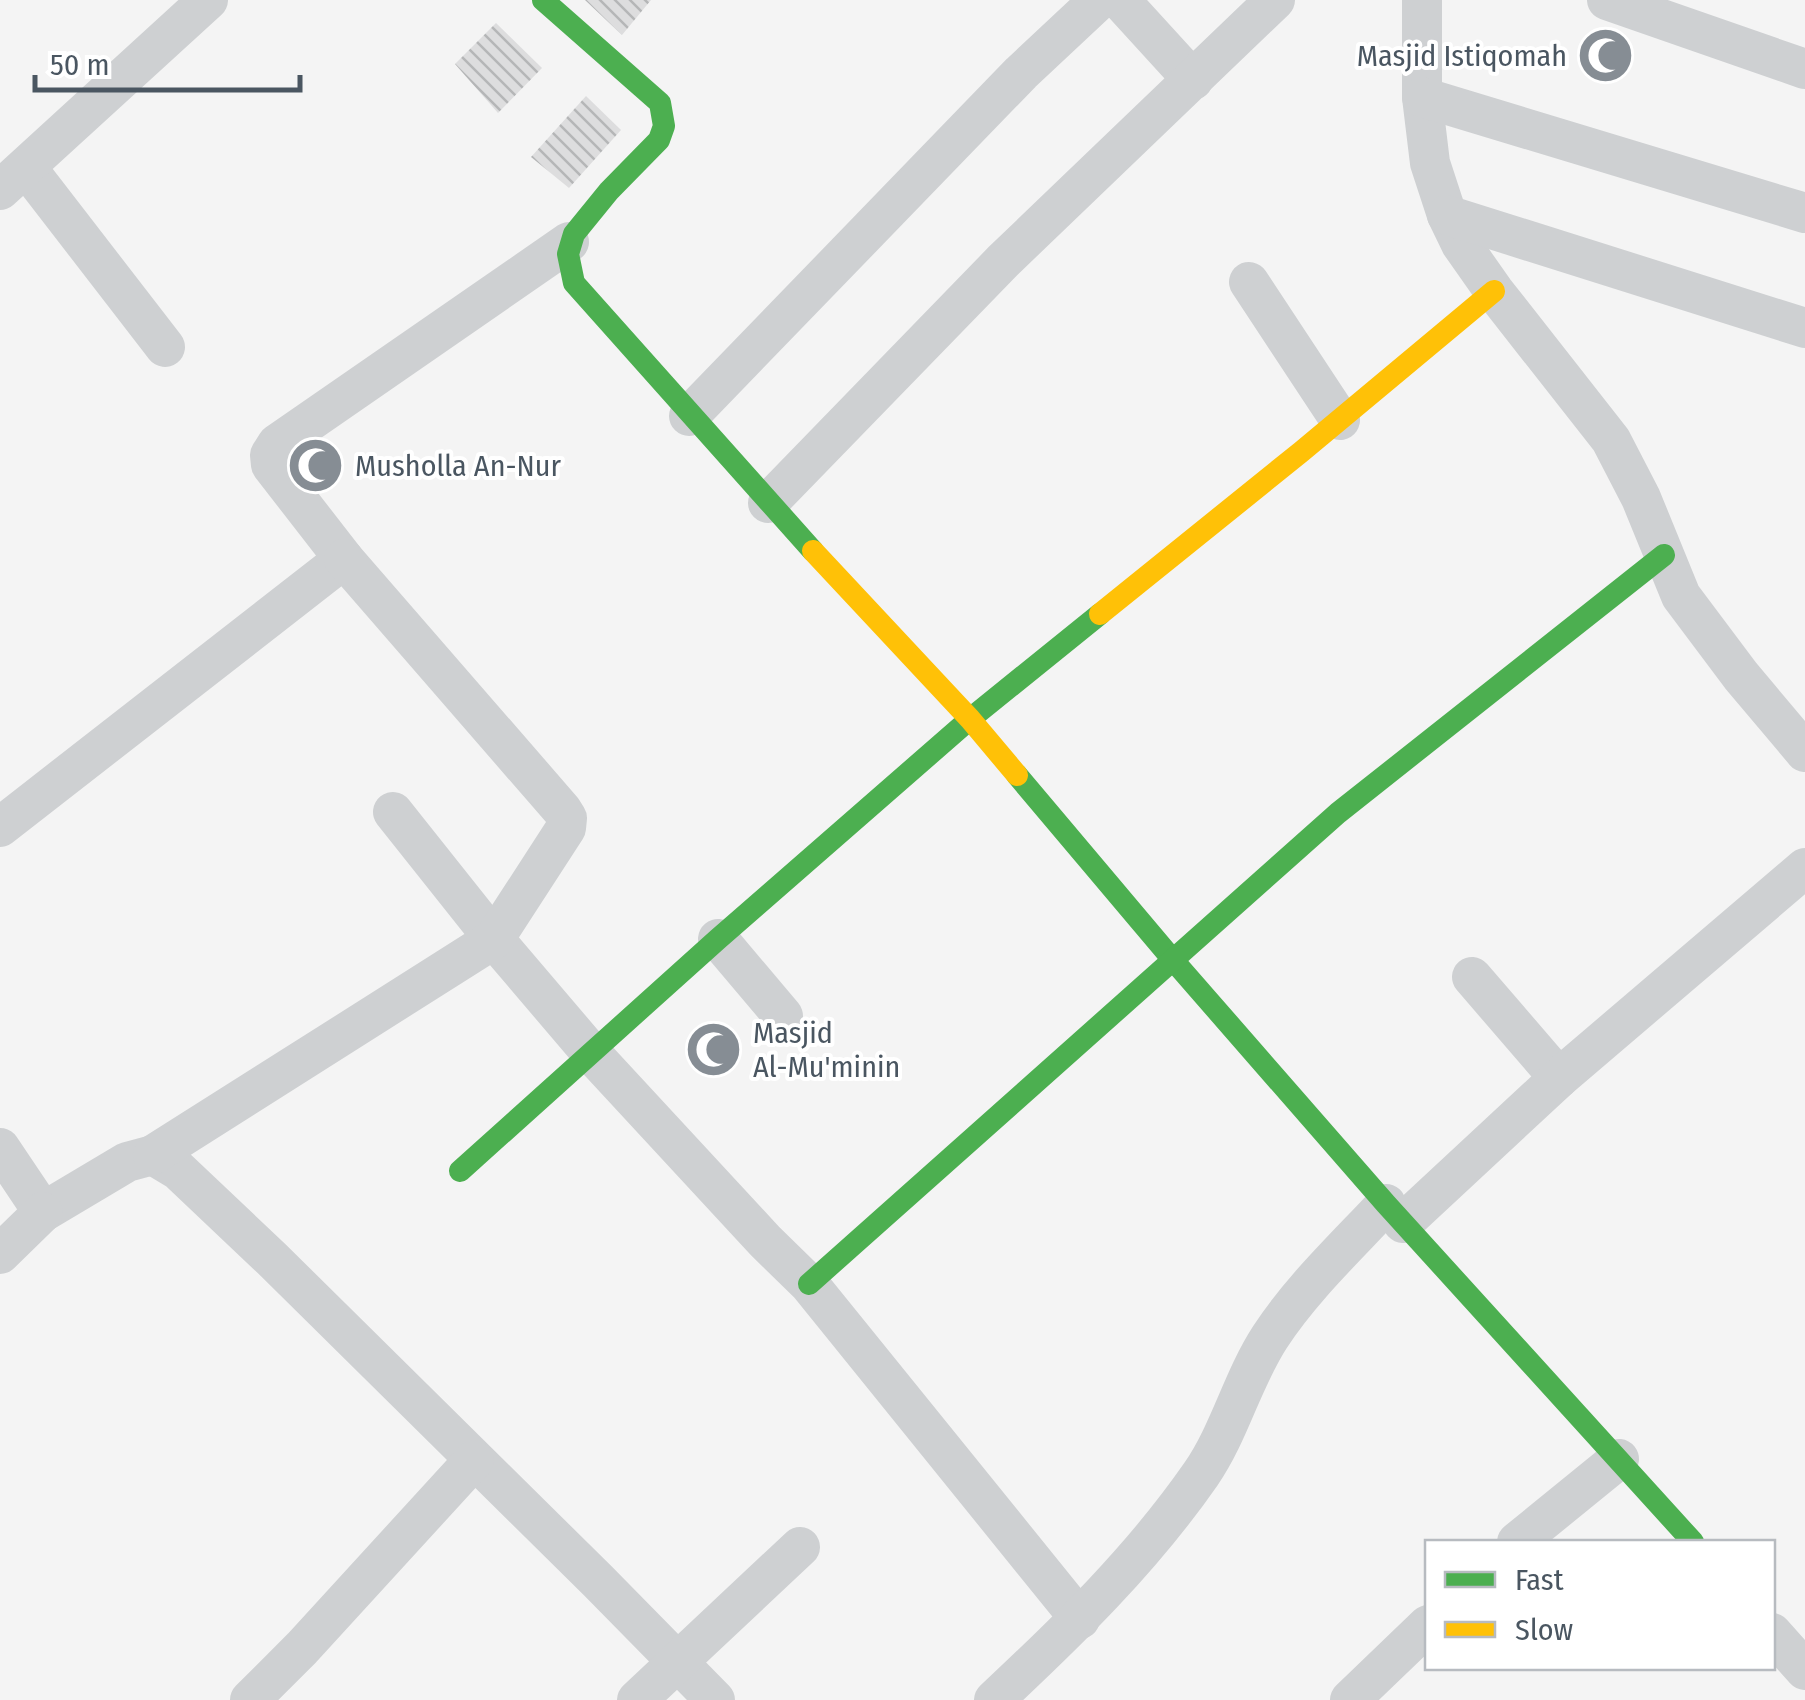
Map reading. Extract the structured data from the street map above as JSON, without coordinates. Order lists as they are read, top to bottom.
{
  "places": {
    "mosque": ["Masjid Istiqomah", "Musholla An-Nur", "Masjid Al-Mu'minin"]
  },
  "legend": ["Fast", "Slow"],
  "scale_bar": "50 m"
}
